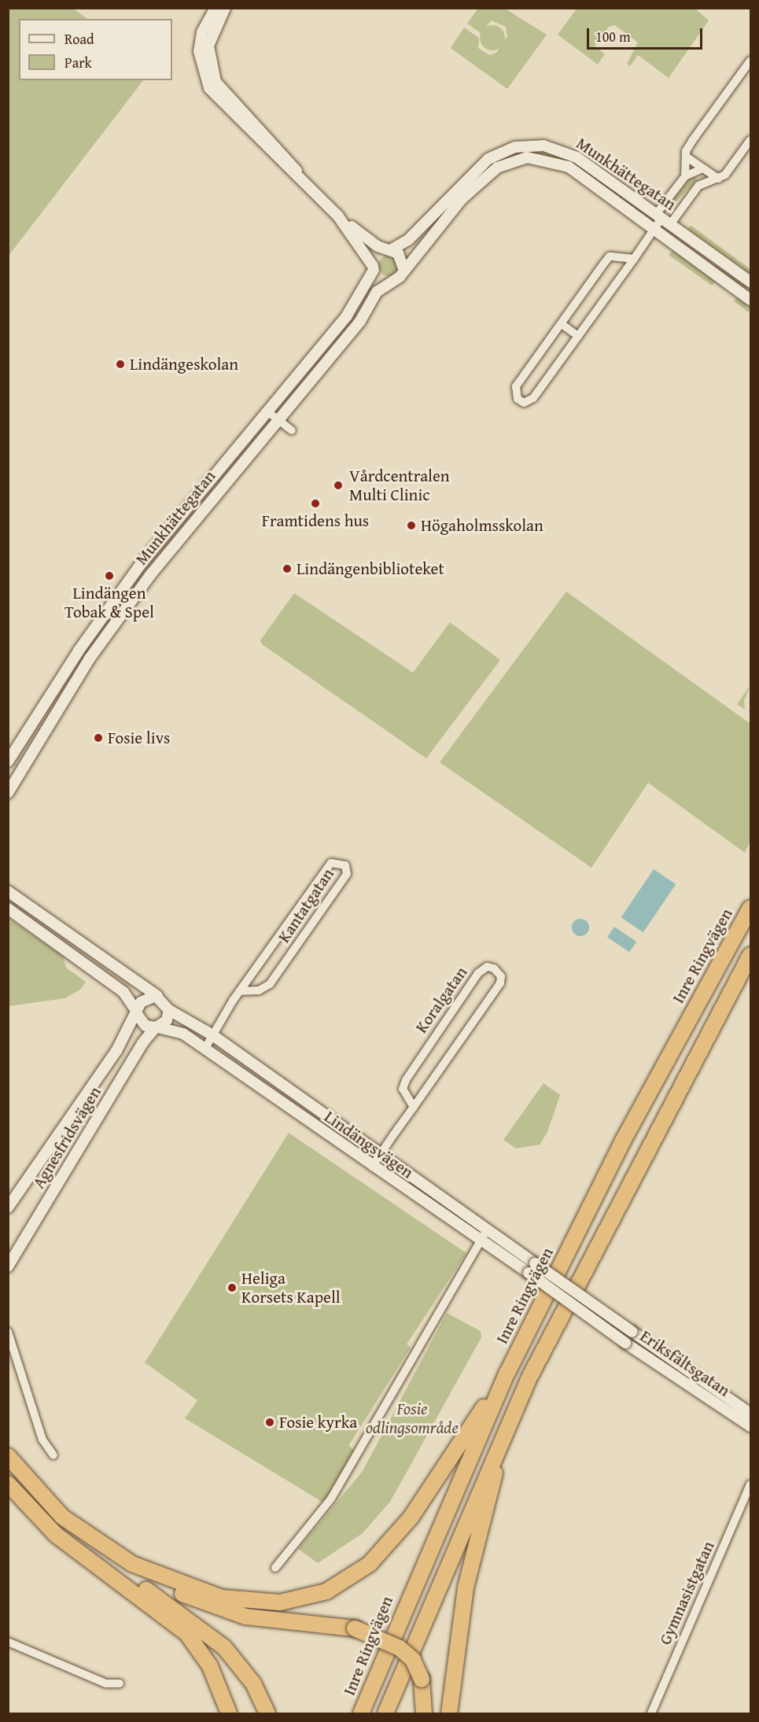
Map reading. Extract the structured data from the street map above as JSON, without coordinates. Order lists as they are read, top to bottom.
{
  "streets": {
    "highway": ["Inre Ringvägen"],
    "street": [
      "Munkhättegatan",
      "Kantatgatan",
      "Koralgatan",
      "Agnesfridsvägen",
      "Lindängsvägen",
      "Eriksfältsgatan",
      "Gymnasistgatan"
    ]
  },
  "crossings": [
    ["Kantatgatan", "Lindängsvägen"],
    ["Koralgatan", "Lindängsvägen"],
    ["Agnesfridsvägen", "Lindängsvägen"],
    ["Lindängsvägen", "Eriksfältsgatan"]
  ],
  "parks": ["Fosie odlingsområde"],
  "places": [
    "Lindängeskolan",
    "Vårdcentralen Multi Clinic",
    "Framtidens hus",
    "Högaholmsskolan",
    "Lindängenbiblioteket",
    "Lindängen Tobak & Spel",
    "Fosie livs",
    "Heliga Korsets Kapell",
    "Fosie kyrka"
  ],
  "legend": ["Road", "Park"],
  "scale_bar": "100 m"
}
